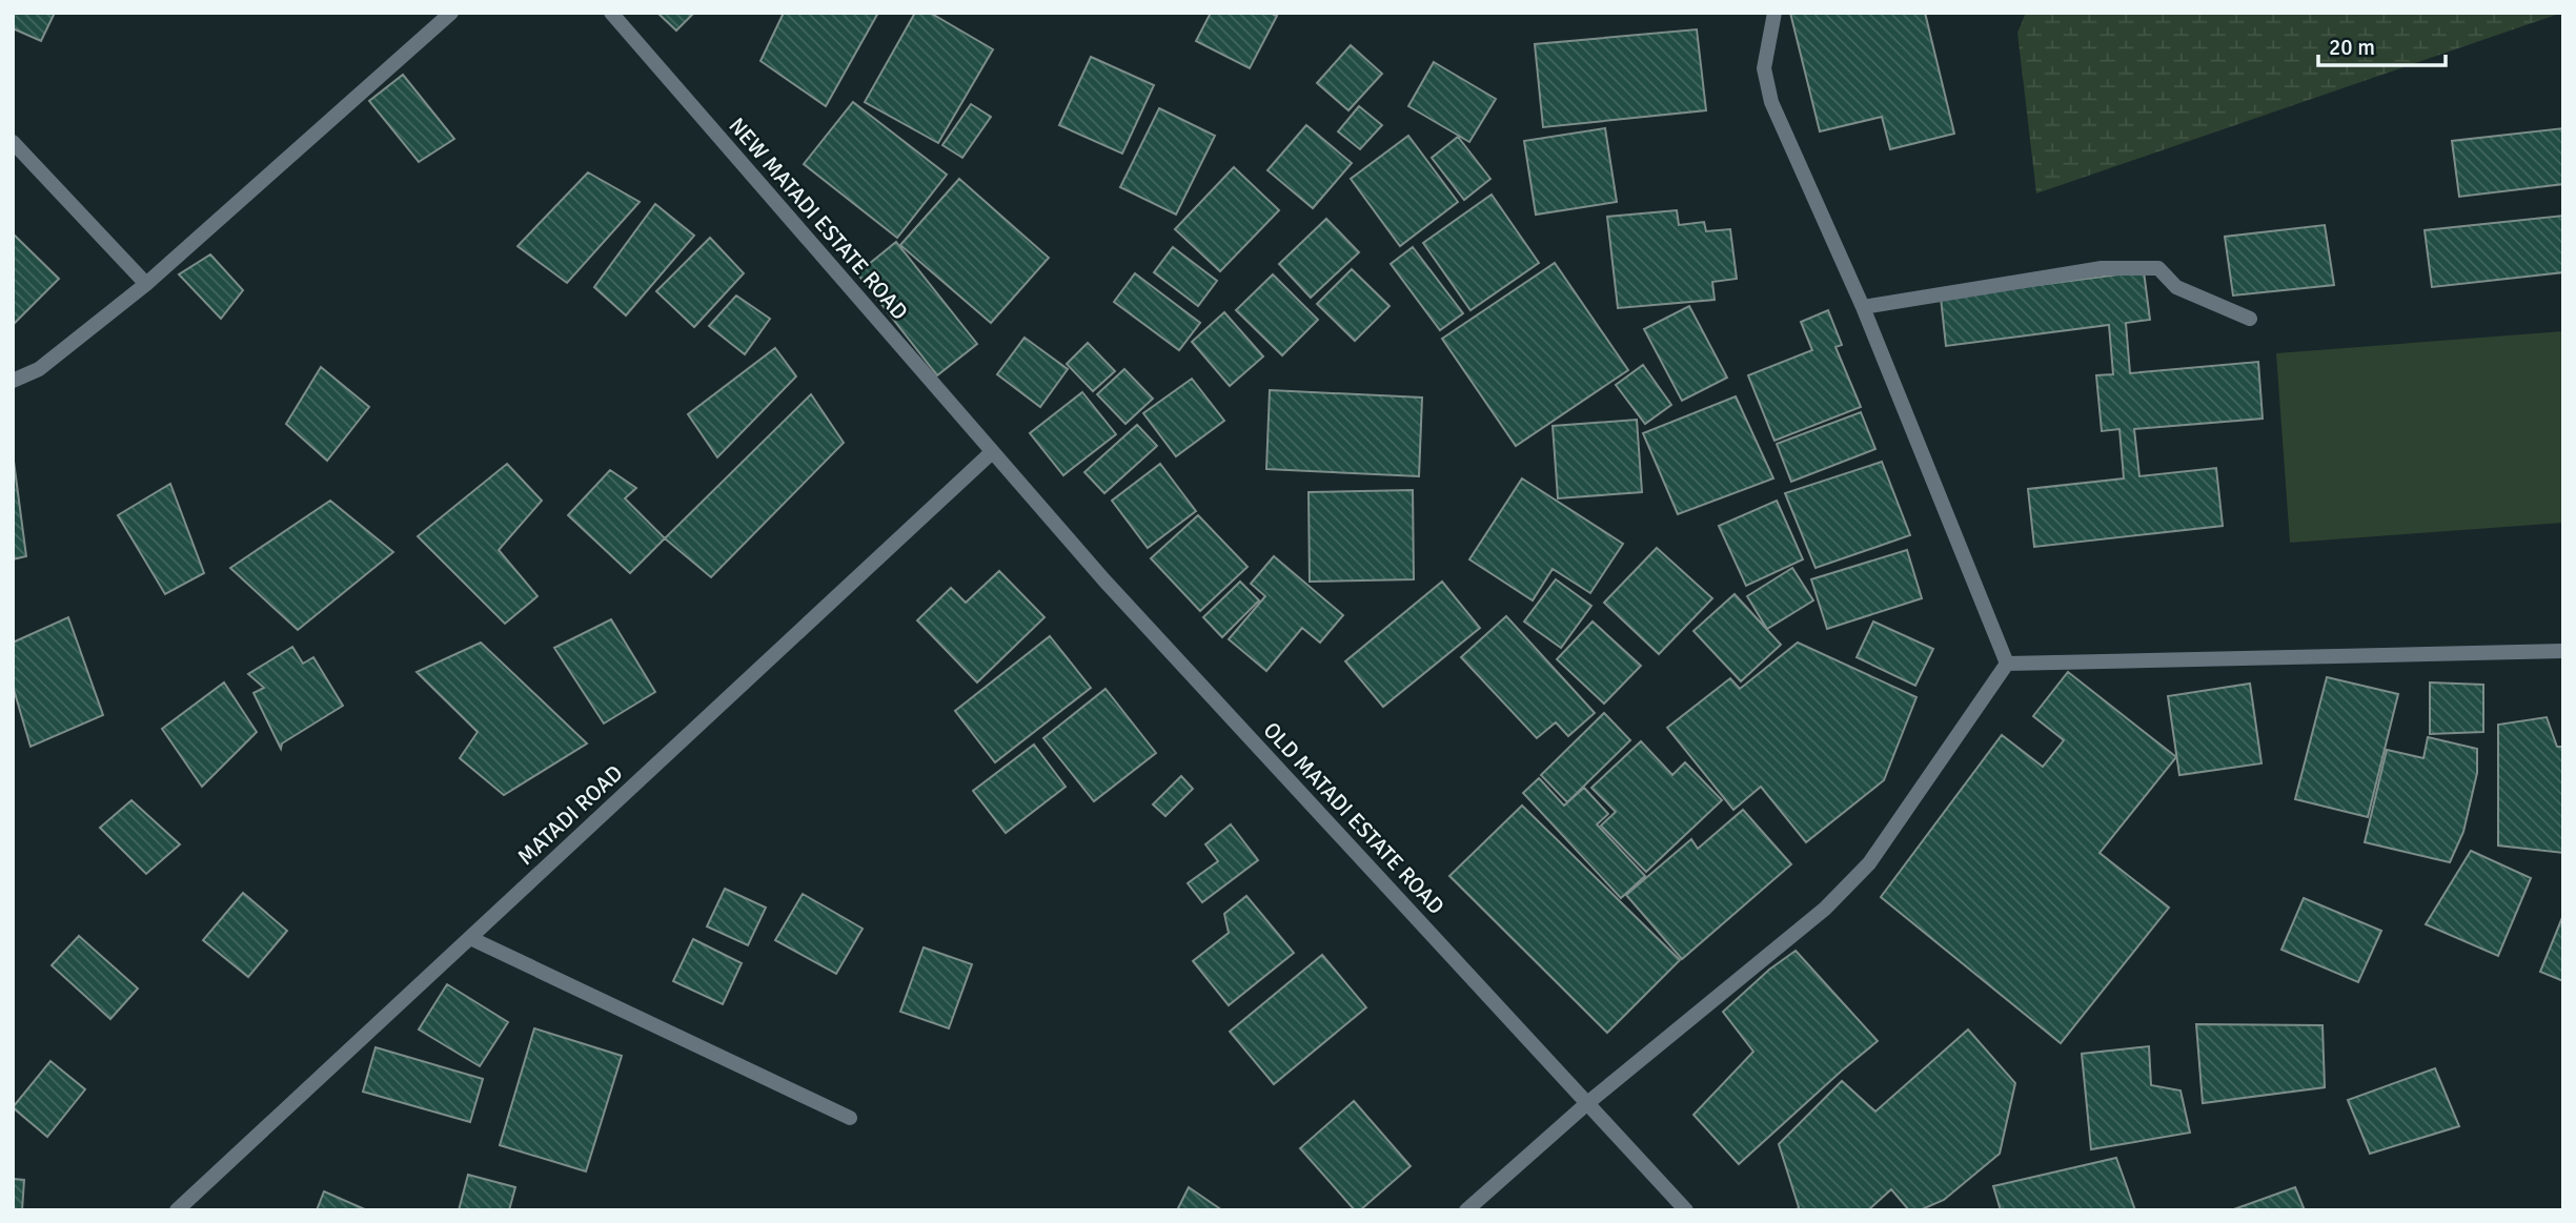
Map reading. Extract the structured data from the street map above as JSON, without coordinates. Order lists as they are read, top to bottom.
{
  "streets": {
    "street": ["NEW MATADI ESTATE ROAD", "MATADI ROAD", "OLD MATADI ESTATE ROAD"]
  },
  "crossings": [
    ["NEW MATADI ESTATE ROAD", "MATADI ROAD"],
    ["NEW MATADI ESTATE ROAD", "OLD MATADI ESTATE ROAD"],
    ["MATADI ROAD", "OLD MATADI ESTATE ROAD"]
  ],
  "scale_bar": "20 m"
}
